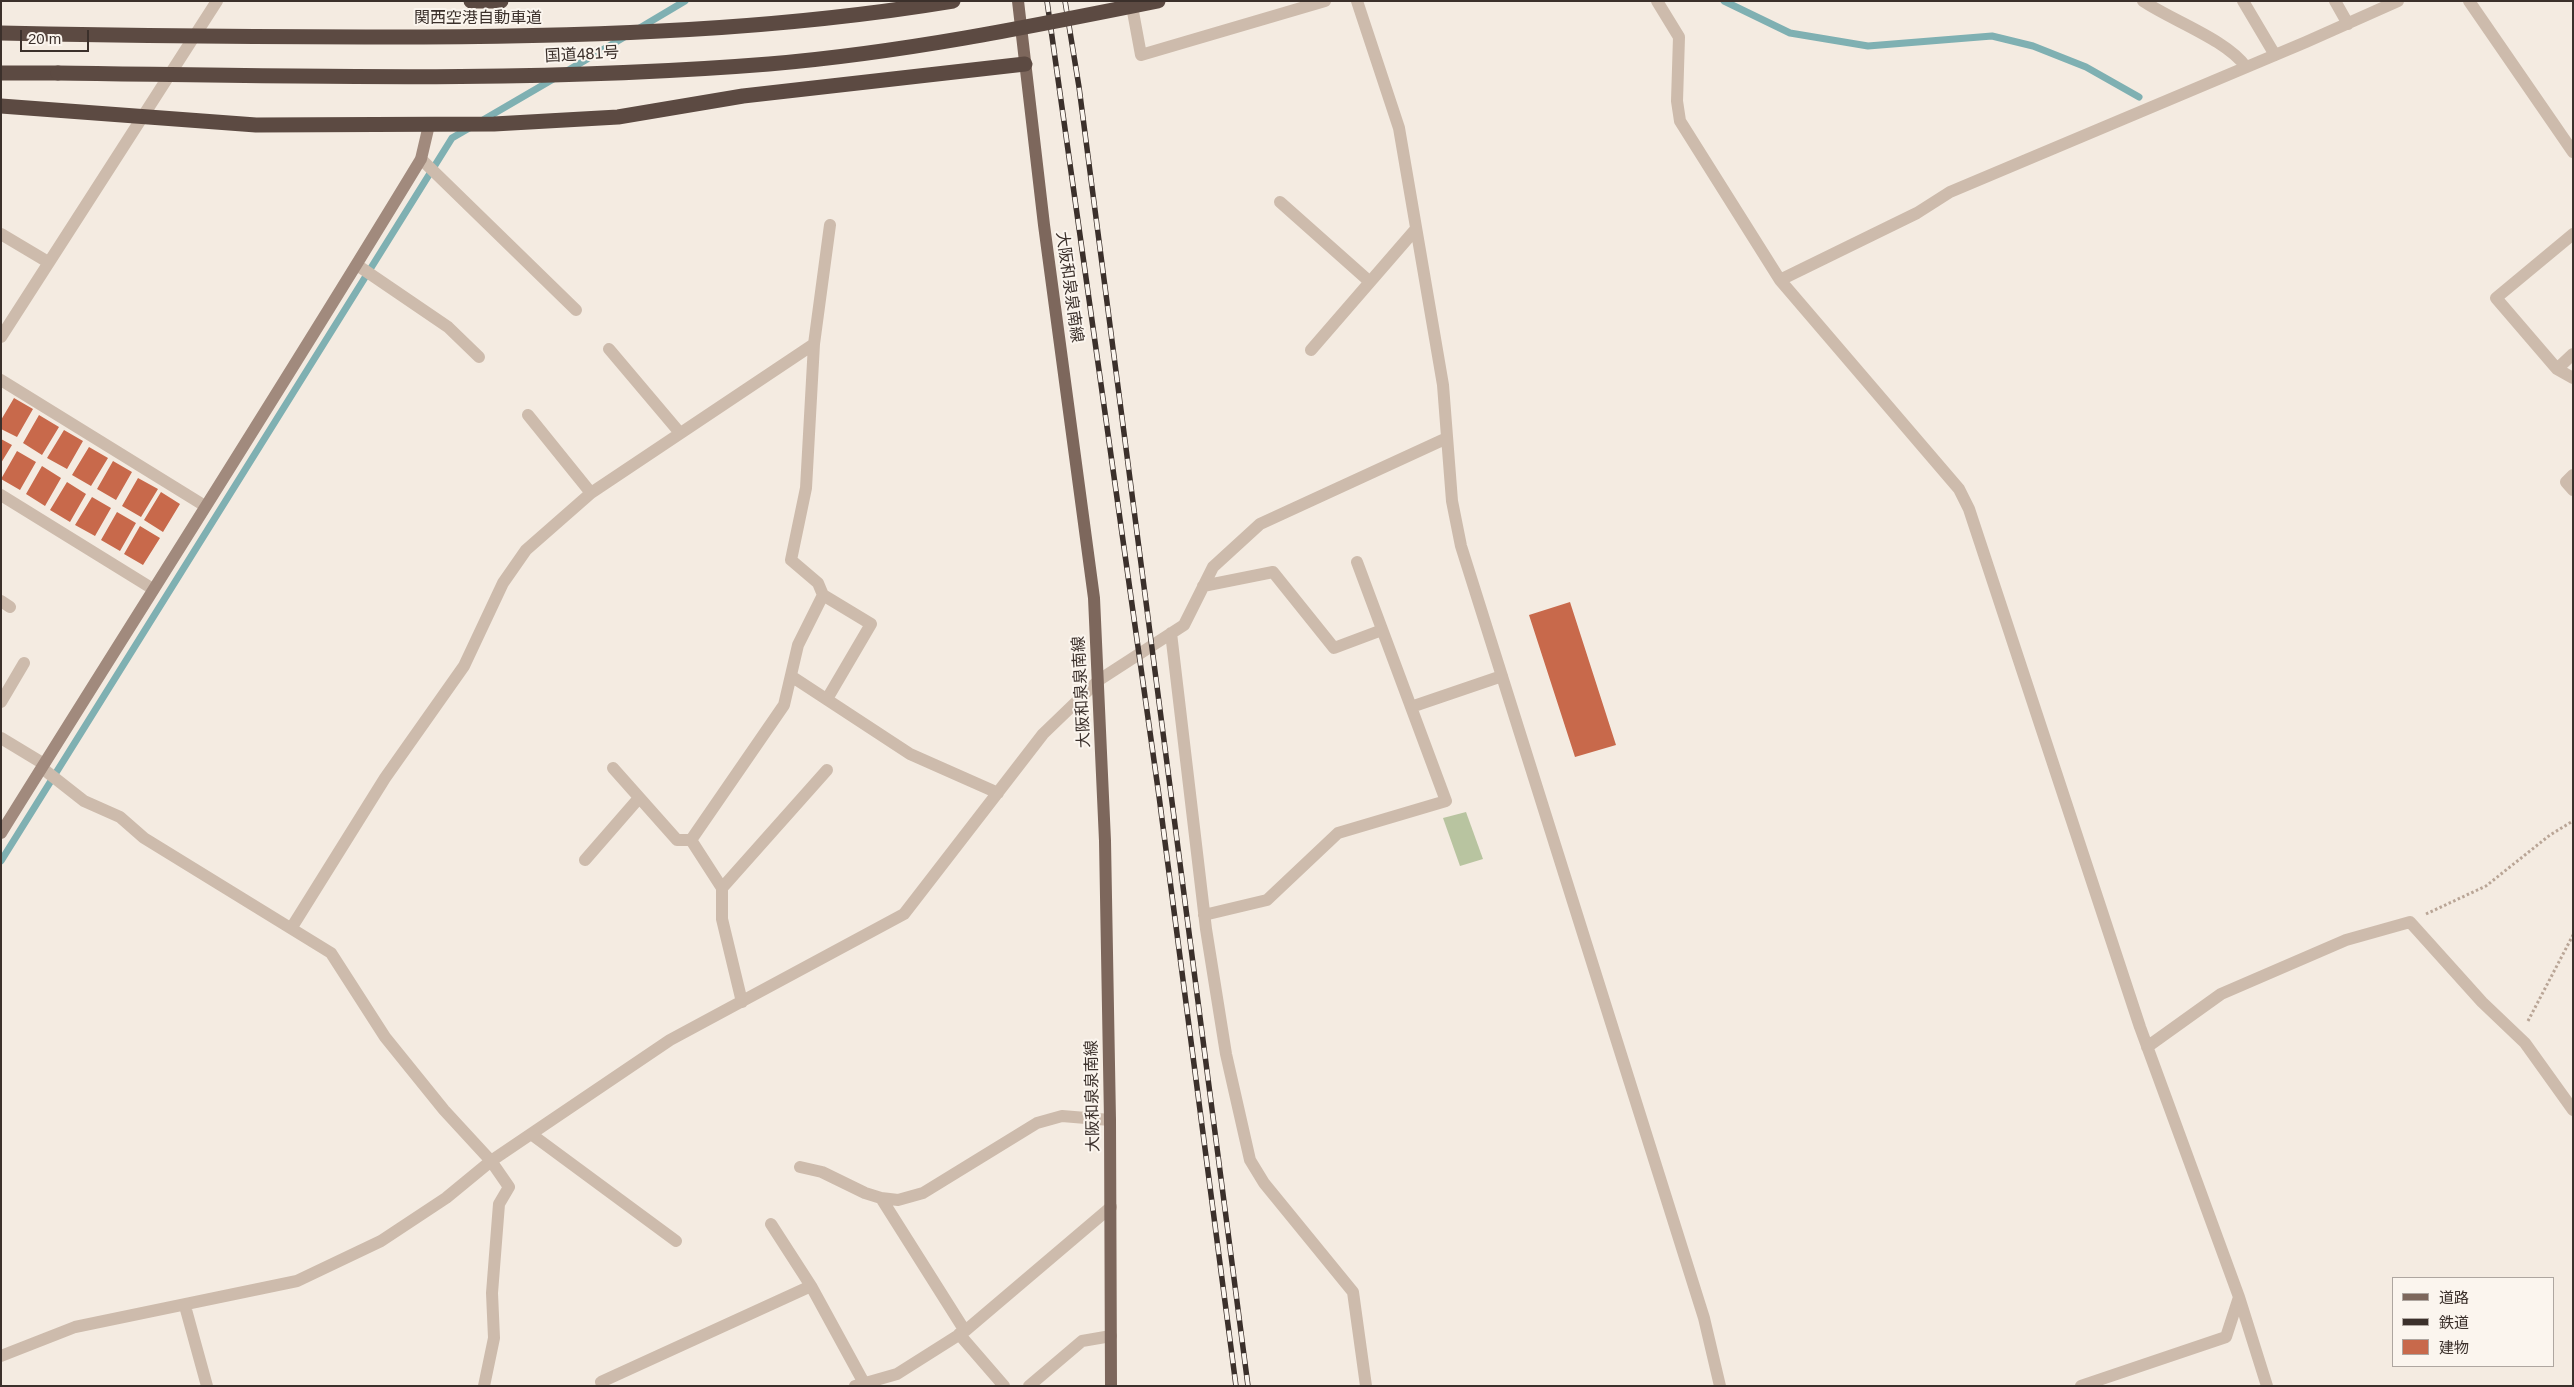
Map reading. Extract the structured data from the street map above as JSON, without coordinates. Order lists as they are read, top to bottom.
{
  "streets": {
    "highway": ["関西空港自動車道", "国道481号"],
    "main road": ["大阪和泉泉南線"]
  },
  "legend": ["道路", "鉄道", "建物"],
  "scale_bar": "20 m"
}
